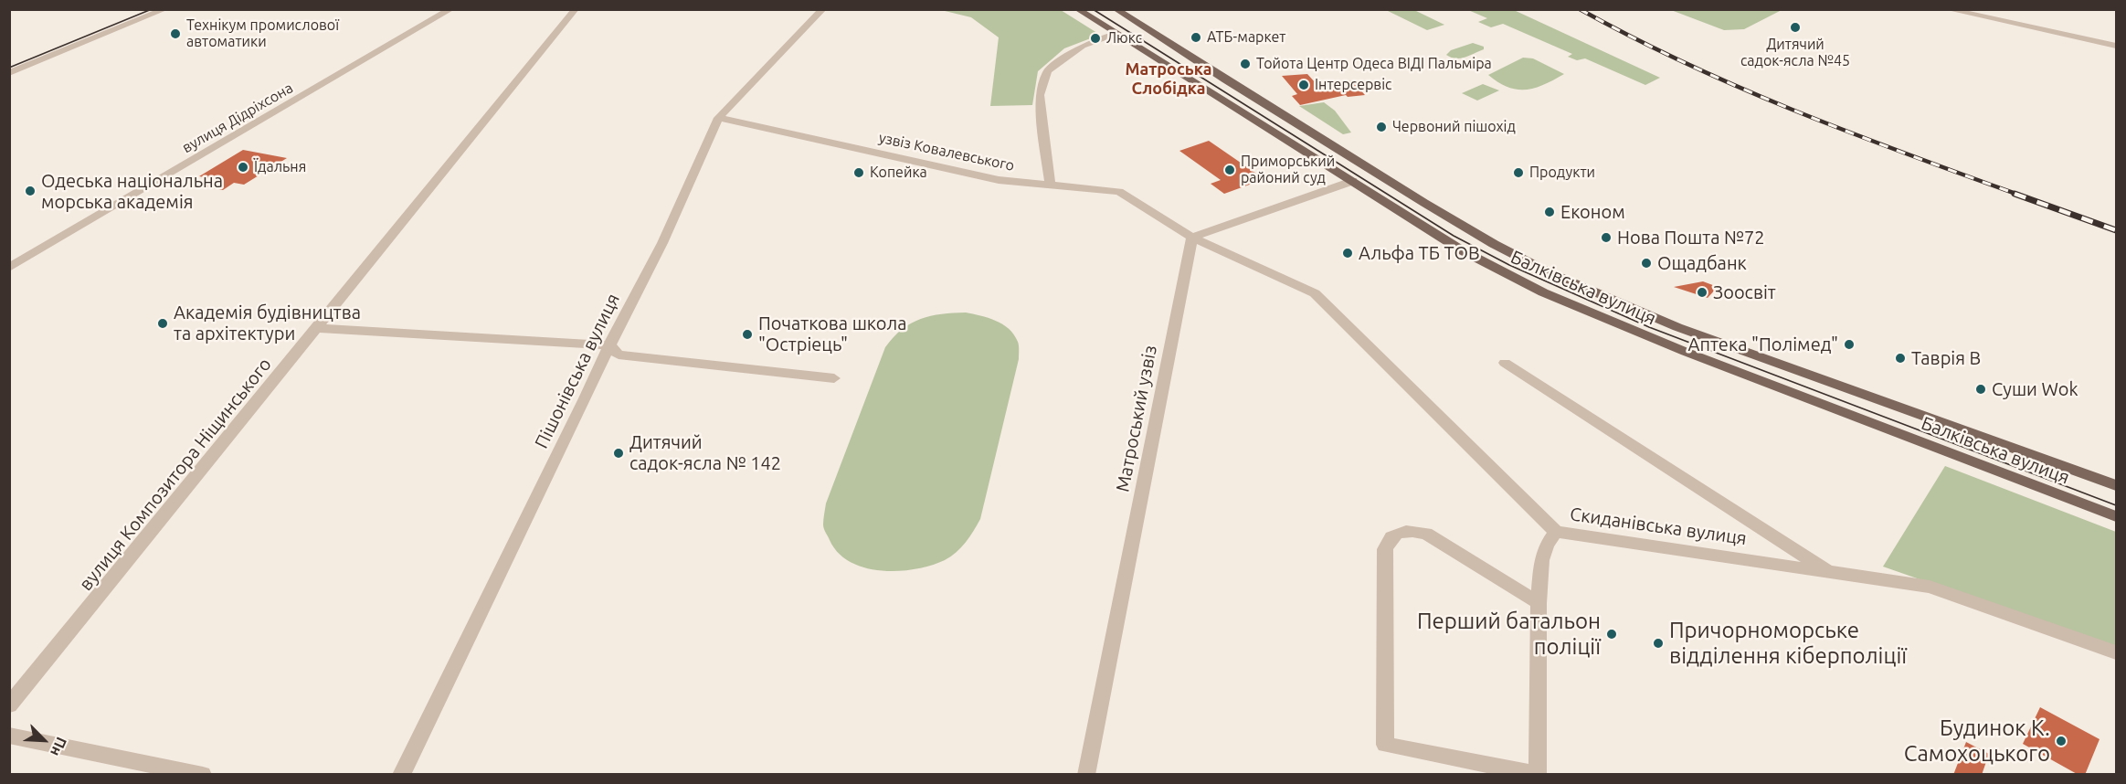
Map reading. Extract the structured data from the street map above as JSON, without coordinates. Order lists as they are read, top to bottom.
{
  "streets": {
    "main road": ["Балківська вулиця"],
    "street": [
      "вулиця Дідріхсона",
      "узвіз Ковалевського",
      "Пішонівська вулиця",
      "Матроський узвіз",
      "вулиця Композитора Ніщинського",
      "Скиданівська вулиця"
    ]
  },
  "crossings": [
    ["узвіз Ковалевського", "Пішонівська вулиця"],
    ["узвіз Ковалевського", "Матроський узвіз"],
    ["узвіз Ковалевського", "Скиданівська вулиця"],
    ["Матроський узвіз", "Скиданівська вулиця"]
  ],
  "districts": ["Матроська Слобідка"],
  "places": [
    "Дитячий садок-ясла №45",
    "Технікум промислової автоматики",
    "АТБ-маркет",
    "Люкс",
    "Тойота Центр Одеса ВІДІ Пальміра",
    "Інтерсервіс",
    "Червоний пішохід",
    "Їдальня",
    "Приморський районий суд",
    "Копейка",
    "Продукти",
    "Одеська національна морська академія",
    "Економ",
    "Нова Пошта №72",
    "Альфа ТБ ТОВ",
    "Ощадбанк",
    "Зоосвіт",
    "Академія будівництва та архітектури",
    "Початкова школа \"Остріець\"",
    "Аптека \"Полімед\"",
    "Таврія В",
    "Суши Wok",
    "Дитячий садок-ясла № 142",
    "Перший батальон поліції",
    "Причорноморське відділення кіберполіції",
    "Будинок К. Самохоцького"
  ],
  "north": "bottom right"
}
